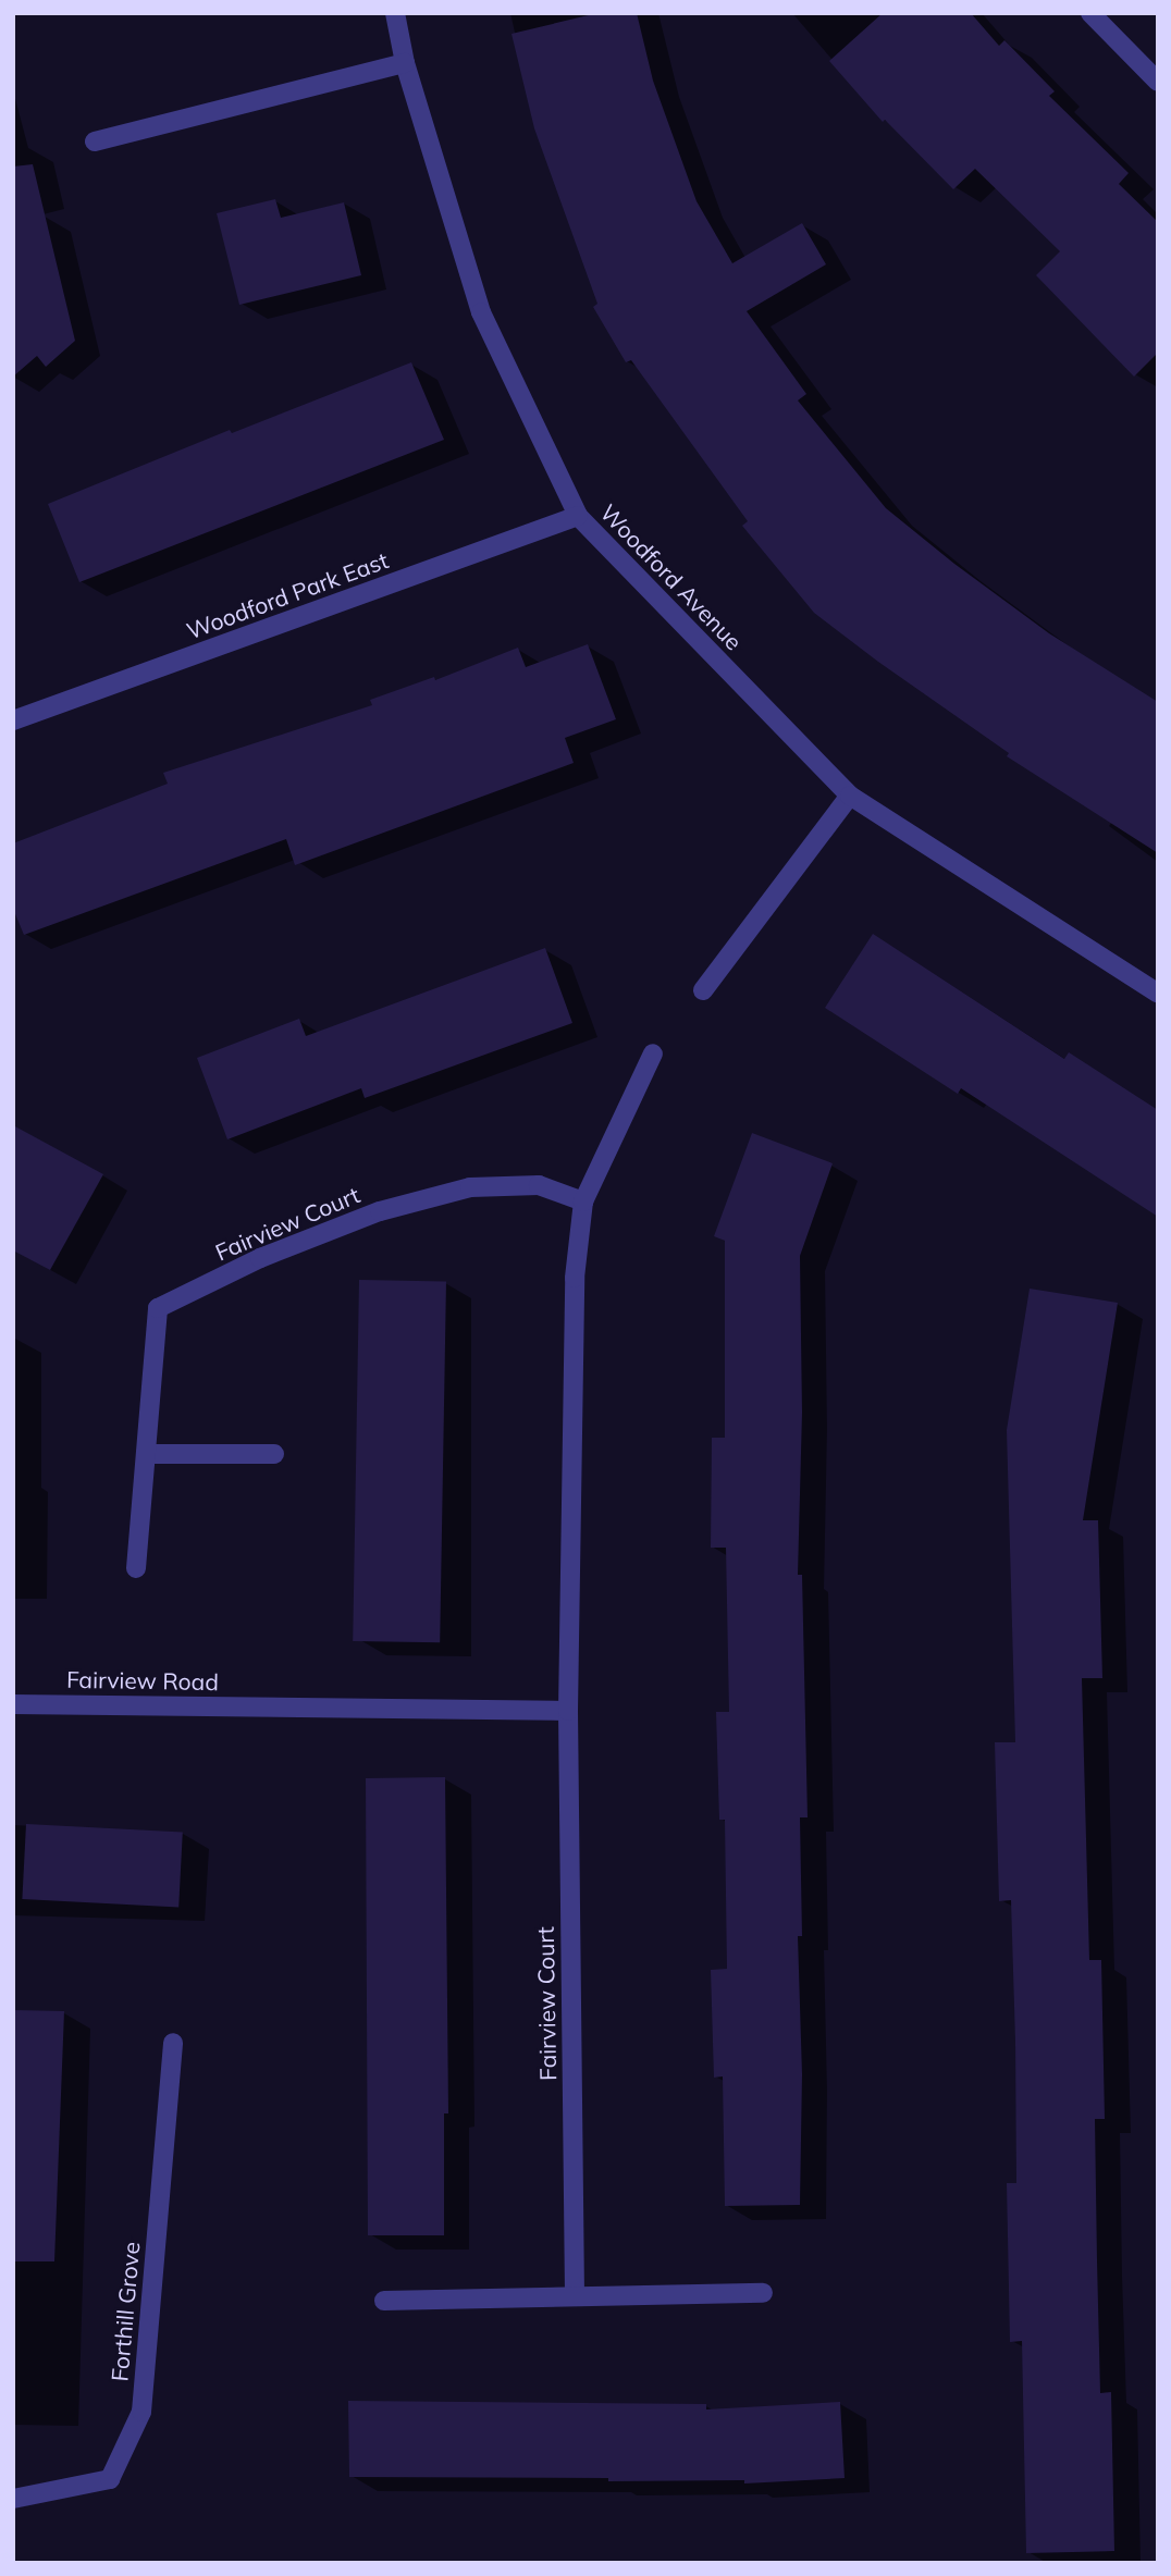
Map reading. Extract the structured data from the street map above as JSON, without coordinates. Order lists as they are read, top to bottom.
{
  "streets": {
    "street": [
      "Woodford Avenue",
      "Woodford Park East",
      "Fairview Court",
      "Fairview Road",
      "Forthill Grove"
    ]
  },
  "crossings": [
    ["Woodford Avenue", "Woodford Park East"],
    ["Fairview Court", "Fairview Road"]
  ]
}
